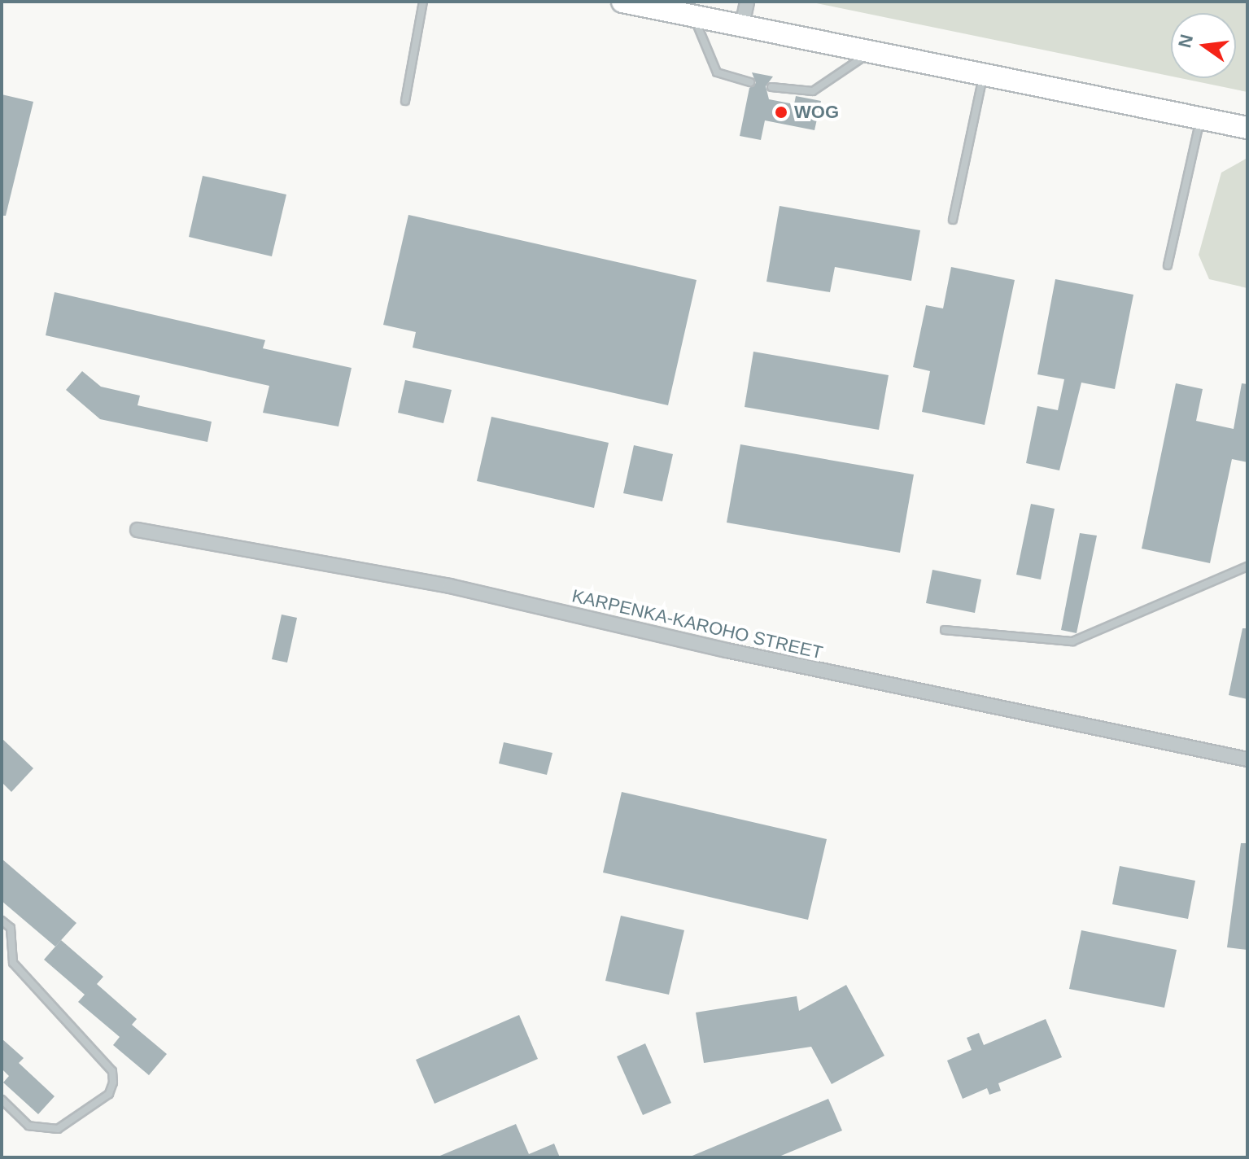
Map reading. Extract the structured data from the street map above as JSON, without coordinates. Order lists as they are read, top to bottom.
{
  "streets": {
    "street": ["KARPENKA-KAROHO STREET"]
  },
  "places": ["WOG"],
  "north": "left"
}
